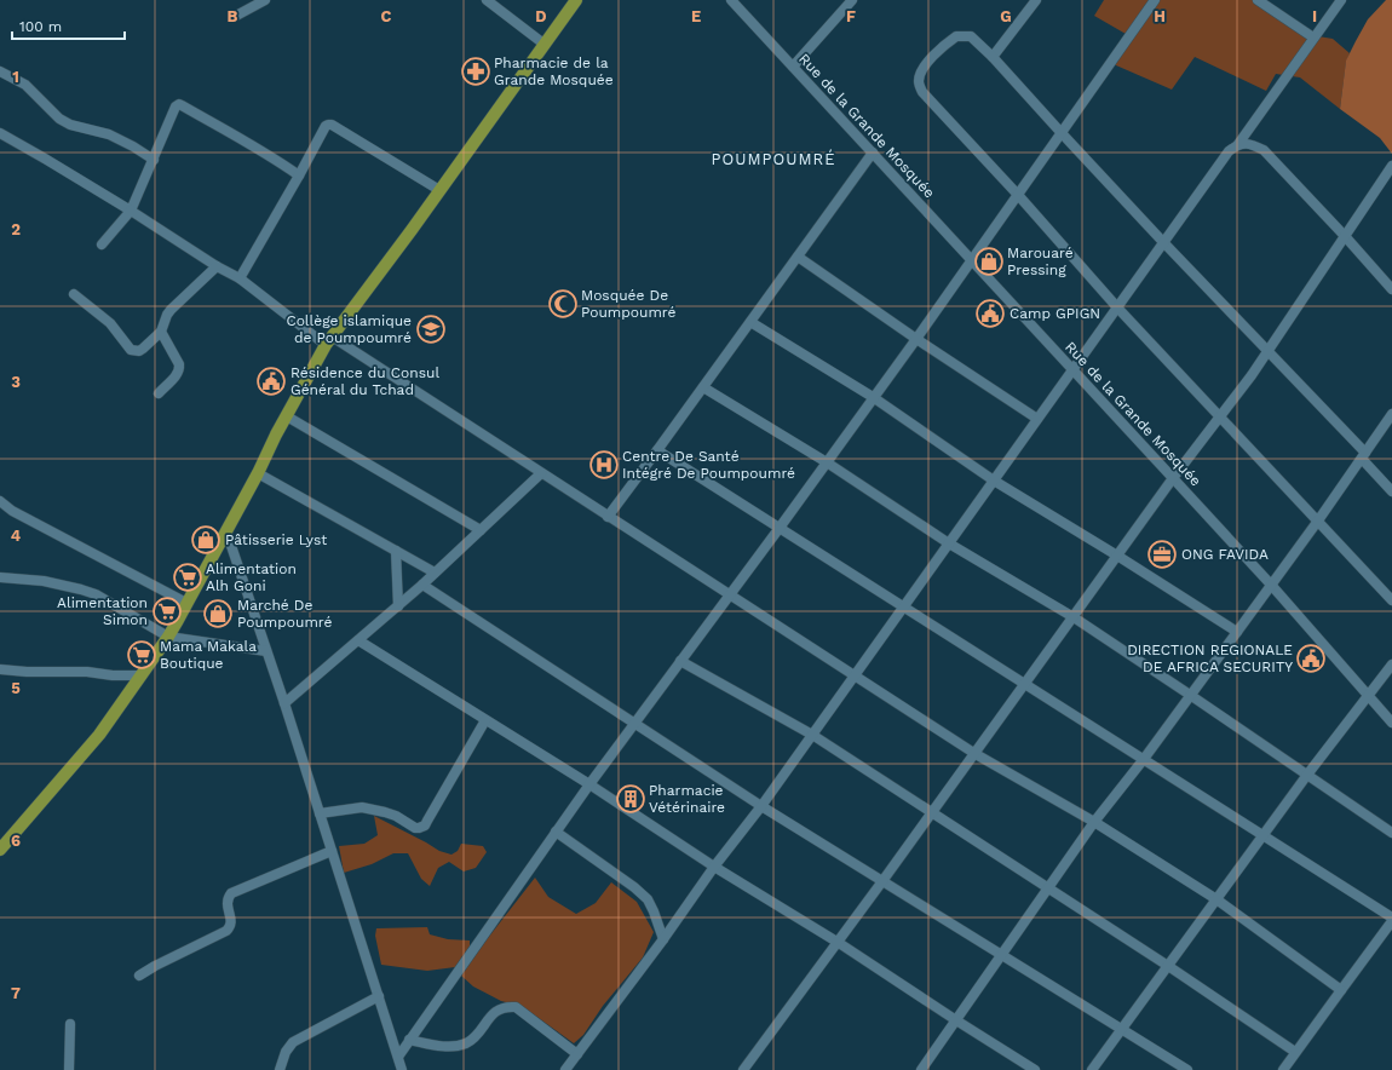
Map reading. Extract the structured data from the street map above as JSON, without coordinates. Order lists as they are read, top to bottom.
{
  "streets": {
    "street": ["Rue de la Grande Mosquée"]
  },
  "districts": ["POUMPOUMRÉ"],
  "places": {
    "pharmacy": ["Pharmacie de la Grande Mosquée"],
    "shop": ["Marouaré Pressing", "Pâtisserie Lyst", "Marché De Poumpoumré"],
    "mosque": ["Mosquée De Poumpoumré"],
    "public building": ["Camp GPIGN", "Résidence du Consul Général du Tchad", "DIRECTION REGIONALE DE AFRICA SECURITY"],
    "school or university": ["Collège islamique de Poumpoumré"],
    "hospital": ["Centre De Santé Intégré De Poumpoumré"],
    "office": ["ONG FAVIDA"],
    "supermarket": ["Alimentation Alh Goni", "Alimentation Simon", "Mama Makala Boutique"],
    "building": ["Pharmacie Vétérinaire"]
  },
  "scale_bar": "100 m",
  "grid": {
    "columns": [
      "B",
      "C",
      "D",
      "E",
      "F",
      "G",
      "H",
      "I"
    ],
    "rows": [
      "1",
      "2",
      "3",
      "4",
      "5",
      "6",
      "7"
    ]
  }
}
